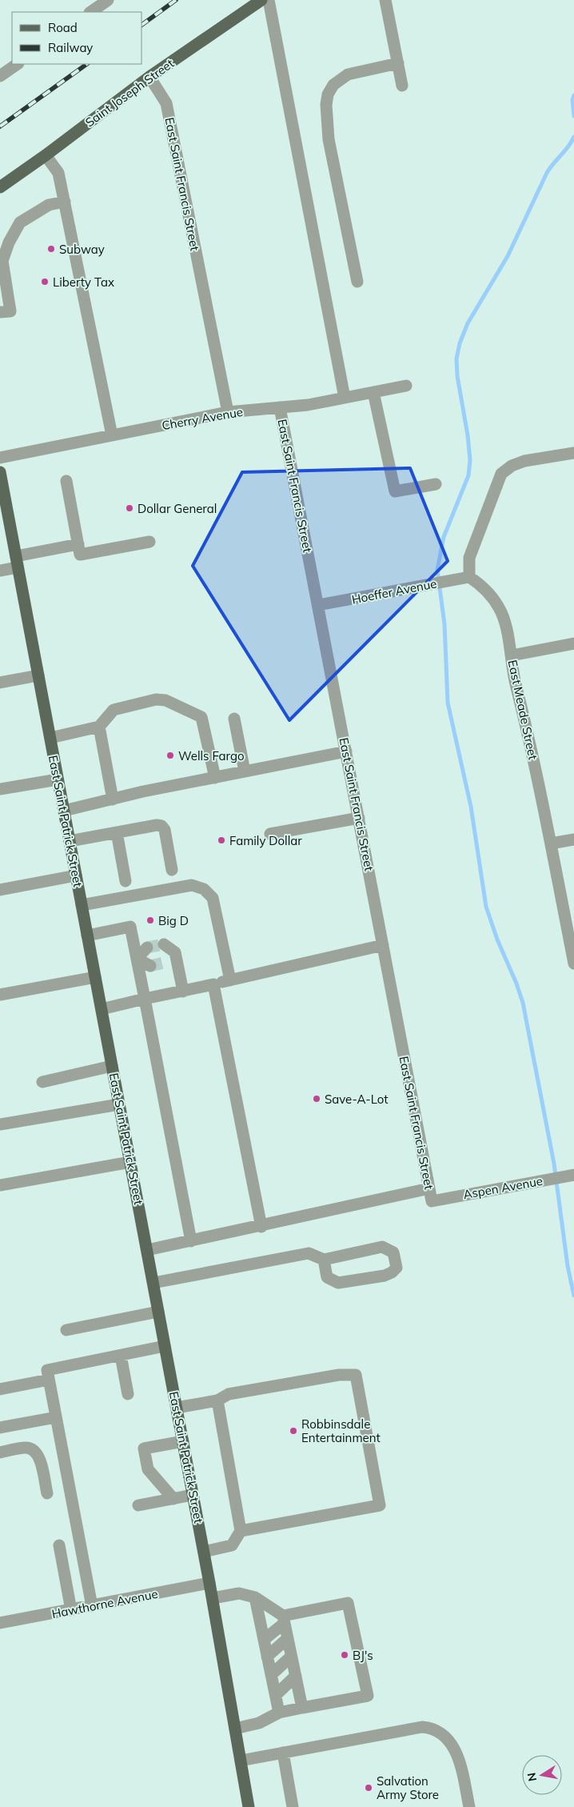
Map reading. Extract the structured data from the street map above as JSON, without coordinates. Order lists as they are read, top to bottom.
{
  "streets": {
    "main road": ["Saint Joseph Street", "East Saint Patrick Street"],
    "street": [
      "East Saint Francis Street",
      "Cherry Avenue",
      "Hoeffer Avenue",
      "East Meade Street",
      "Aspen Avenue",
      "Hawthorne Avenue"
    ]
  },
  "crossings": [
    ["Saint Joseph Street", "East Saint Francis Street"],
    ["East Saint Francis Street", "Cherry Avenue"],
    ["East Saint Francis Street", "Hoeffer Avenue"],
    ["East Saint Francis Street", "Aspen Avenue"],
    ["Hoeffer Avenue", "East Meade Street"],
    ["East Saint Patrick Street", "Hawthorne Avenue"]
  ],
  "places": [
    "Subway",
    "Liberty Tax",
    "Dollar General",
    "Wells Fargo",
    "Family Dollar",
    "Big D",
    "Save-A-Lot",
    "Robbinsdale Entertainment",
    "BJ's",
    "Salvation Army Store"
  ],
  "legend": ["Road", "Railway"],
  "north": "left"
}
